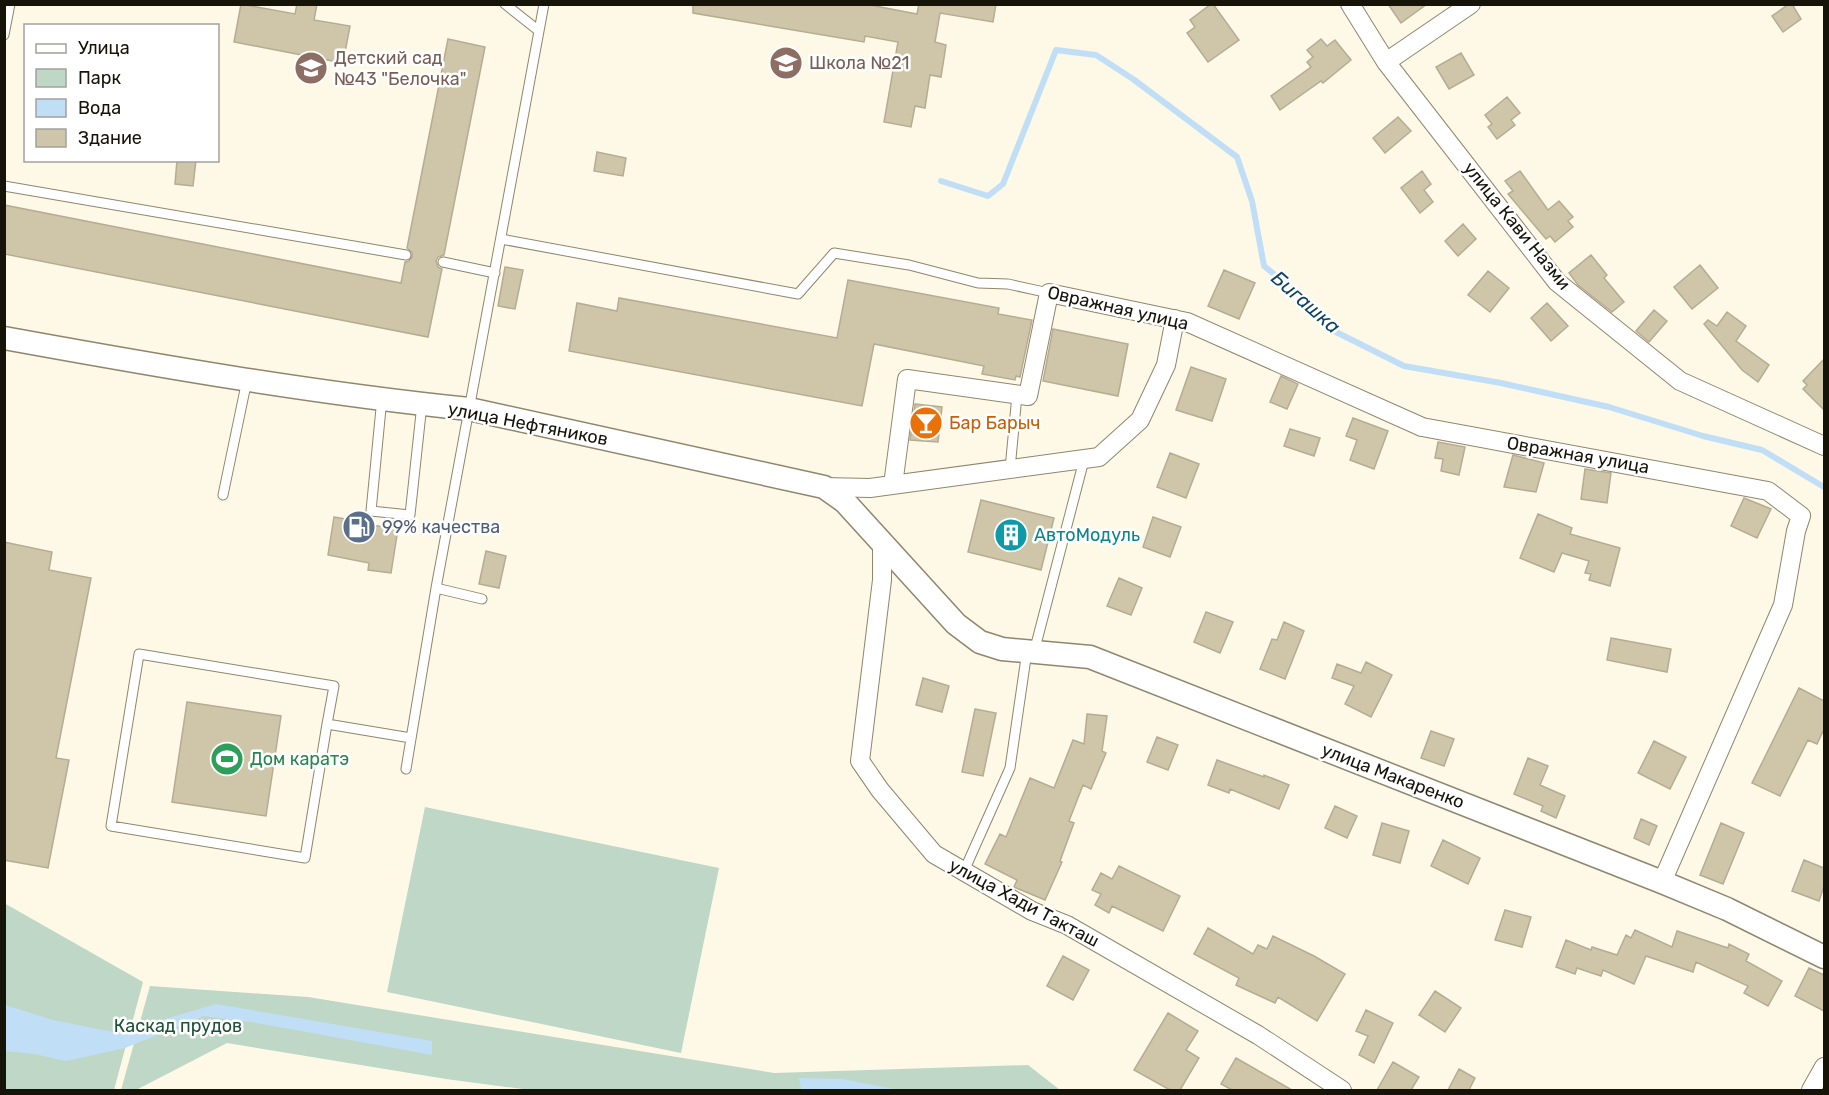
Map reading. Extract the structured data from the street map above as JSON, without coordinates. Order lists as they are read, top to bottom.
{
  "streets": {
    "street": [
      "улица Кави Назми",
      "Овражная улица",
      "улица Нефтяников",
      "улица Макаренко",
      "улица Хади Такташ"
    ]
  },
  "crossings": [
    ["Овражная улица", "улица Макаренко"],
    ["улица Нефтяников", "улица Макаренко"],
    ["улица Нефтяников", "улица Хади Такташ"]
  ],
  "water": ["Бигашка"],
  "parks": ["Каскад прудов"],
  "places": {
    "school or university": ["Школа №21", "Детский сад №43 \"Белочка\""],
    "bar": ["Бар Барыч"],
    "fuel station": ["99% качества"],
    "building": ["АвтоМодуль"],
    "sports": ["Дом каратэ"]
  },
  "legend": [
    "Улица",
    "Парк",
    "Вода",
    "Здание"
  ]
}
